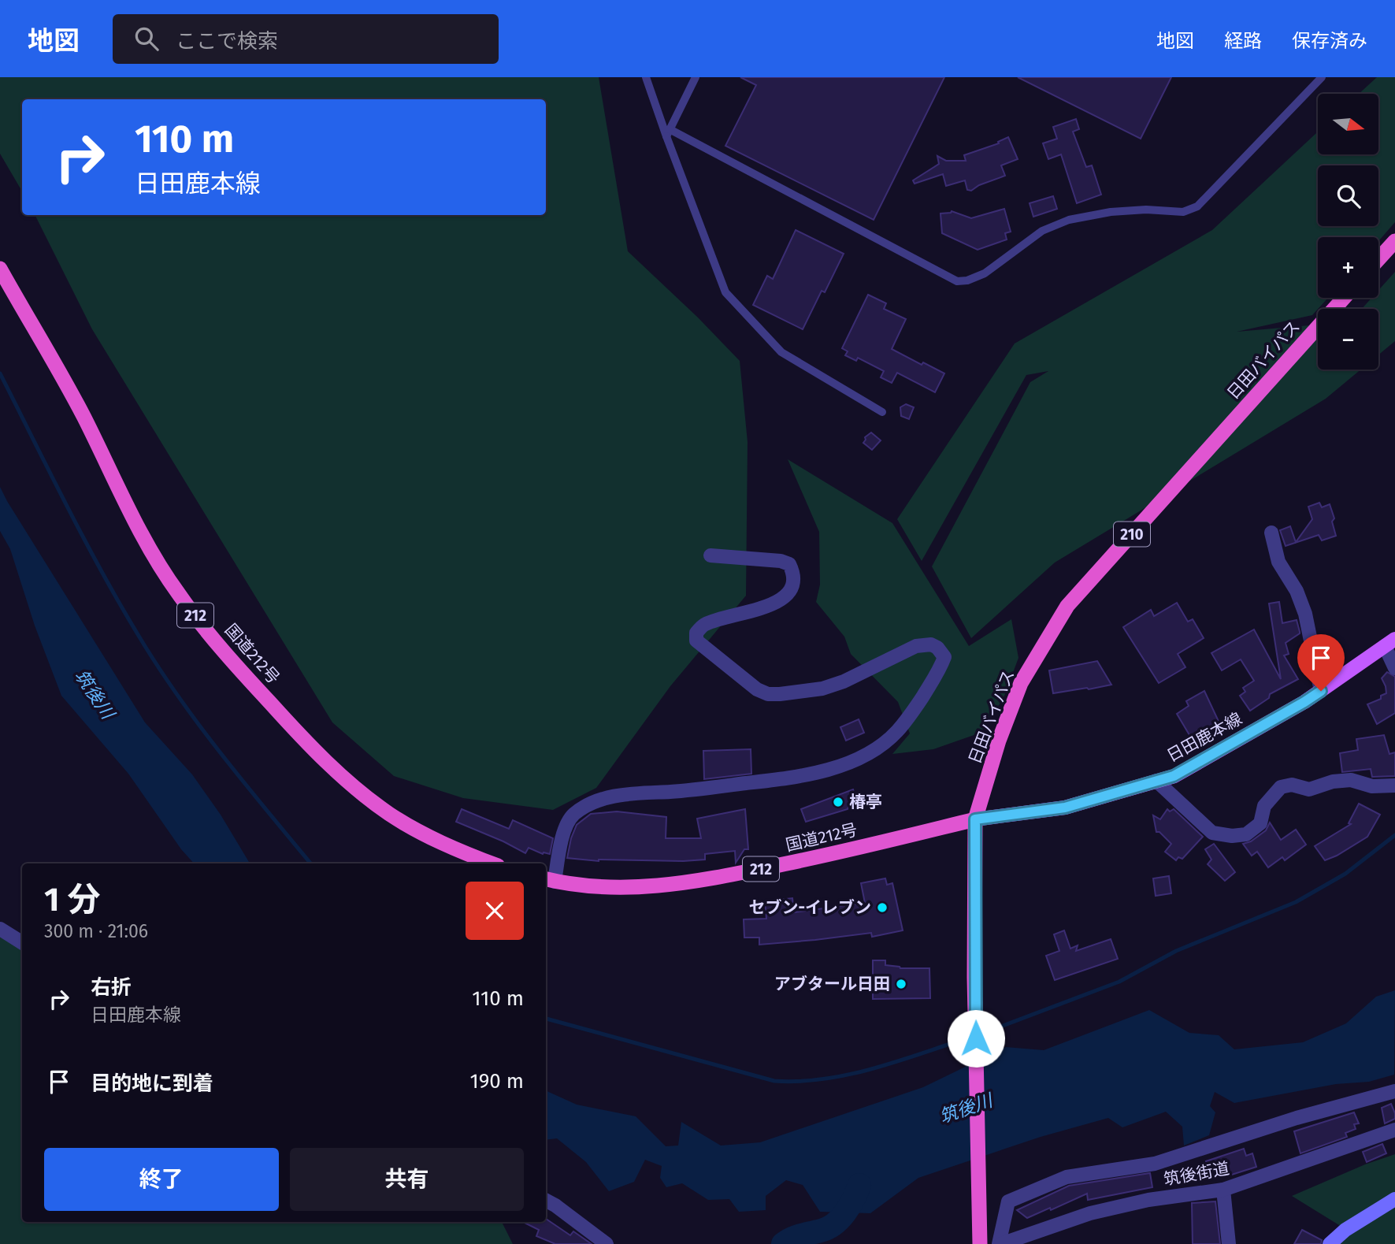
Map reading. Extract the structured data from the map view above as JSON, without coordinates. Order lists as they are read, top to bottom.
{
  "streets": {
    "highway": [
      "日田バイパス",
      "210",
      "212",
      "国道212号"
    ],
    "main road": ["日田鹿本線"],
    "street": ["筑後街道"]
  },
  "crossings": [
    ["日田バイパス", "国道212号"],
    ["日田バイパス", "日田鹿本線"],
    ["国道212号", "日田鹿本線"]
  ],
  "water": ["筑後川"],
  "places": ["椿亭", "セブン-イレブン", "アブタール日田"],
  "north": "right",
  "page": {
    "header": "地図",
    "search": "ここで検索",
    "nav": ["地図", "経路", "保存済み"],
    "map_buttons": ["+", "−"],
    "turn": ["110 m", "日田鹿本線"],
    "heading": ["1 分", "300 m · 21:06"],
    "list": [
      {
        "name": "右折",
        "note": "日田鹿本線",
        "value": "110 m"
      },
      {
        "name": "目的地に到着",
        "value": "190 m"
      }
    ],
    "buttons": ["終了", "共有"]
  }
}
